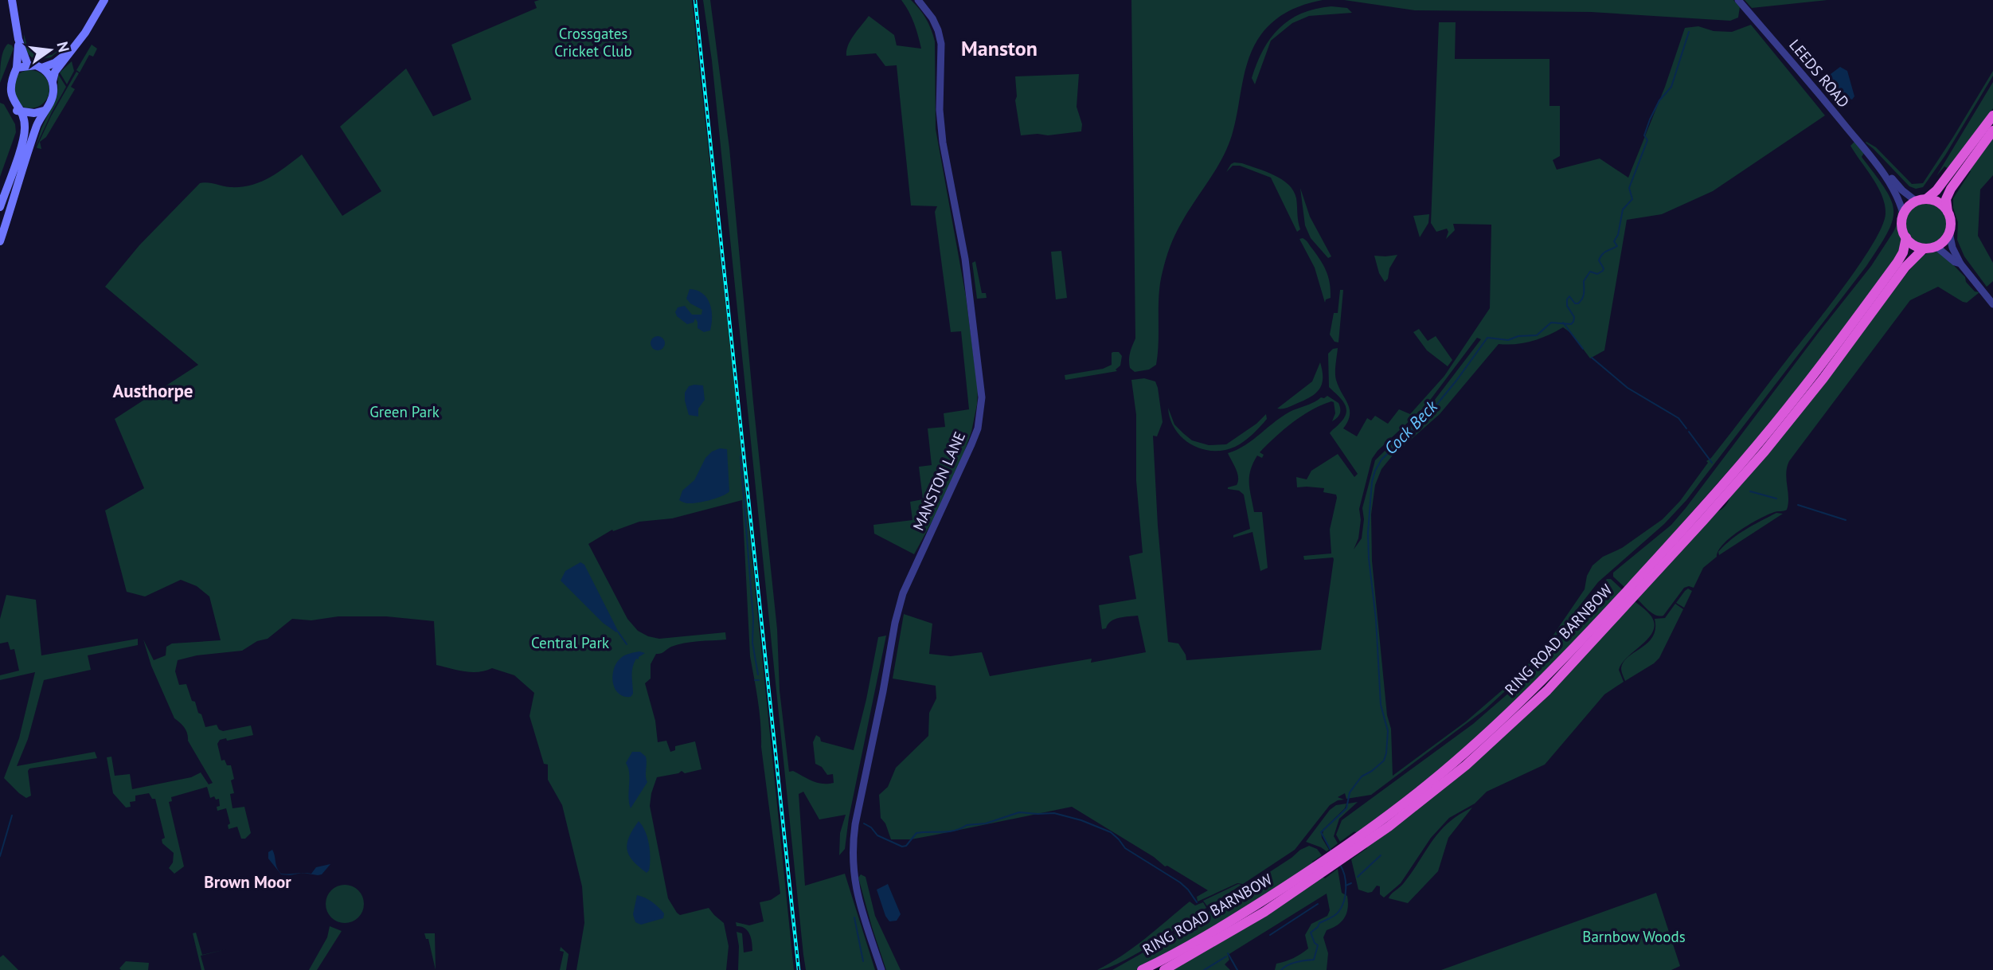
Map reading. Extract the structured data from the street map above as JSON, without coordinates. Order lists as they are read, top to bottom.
{
  "streets": {
    "highway": ["RING ROAD BARNBOW"],
    "street": ["LEEDS ROAD", "MANSTON LANE"]
  },
  "crossings": [
    ["LEEDS ROAD", "RING ROAD BARNBOW"]
  ],
  "districts": ["Manston", "Austhorpe", "Brown Moor"],
  "water": ["Cock Beck"],
  "parks": [
    "Crossgates Cricket Club",
    "Green Park",
    "Central Park",
    "Barnbow Woods"
  ],
  "north": "right"
}
